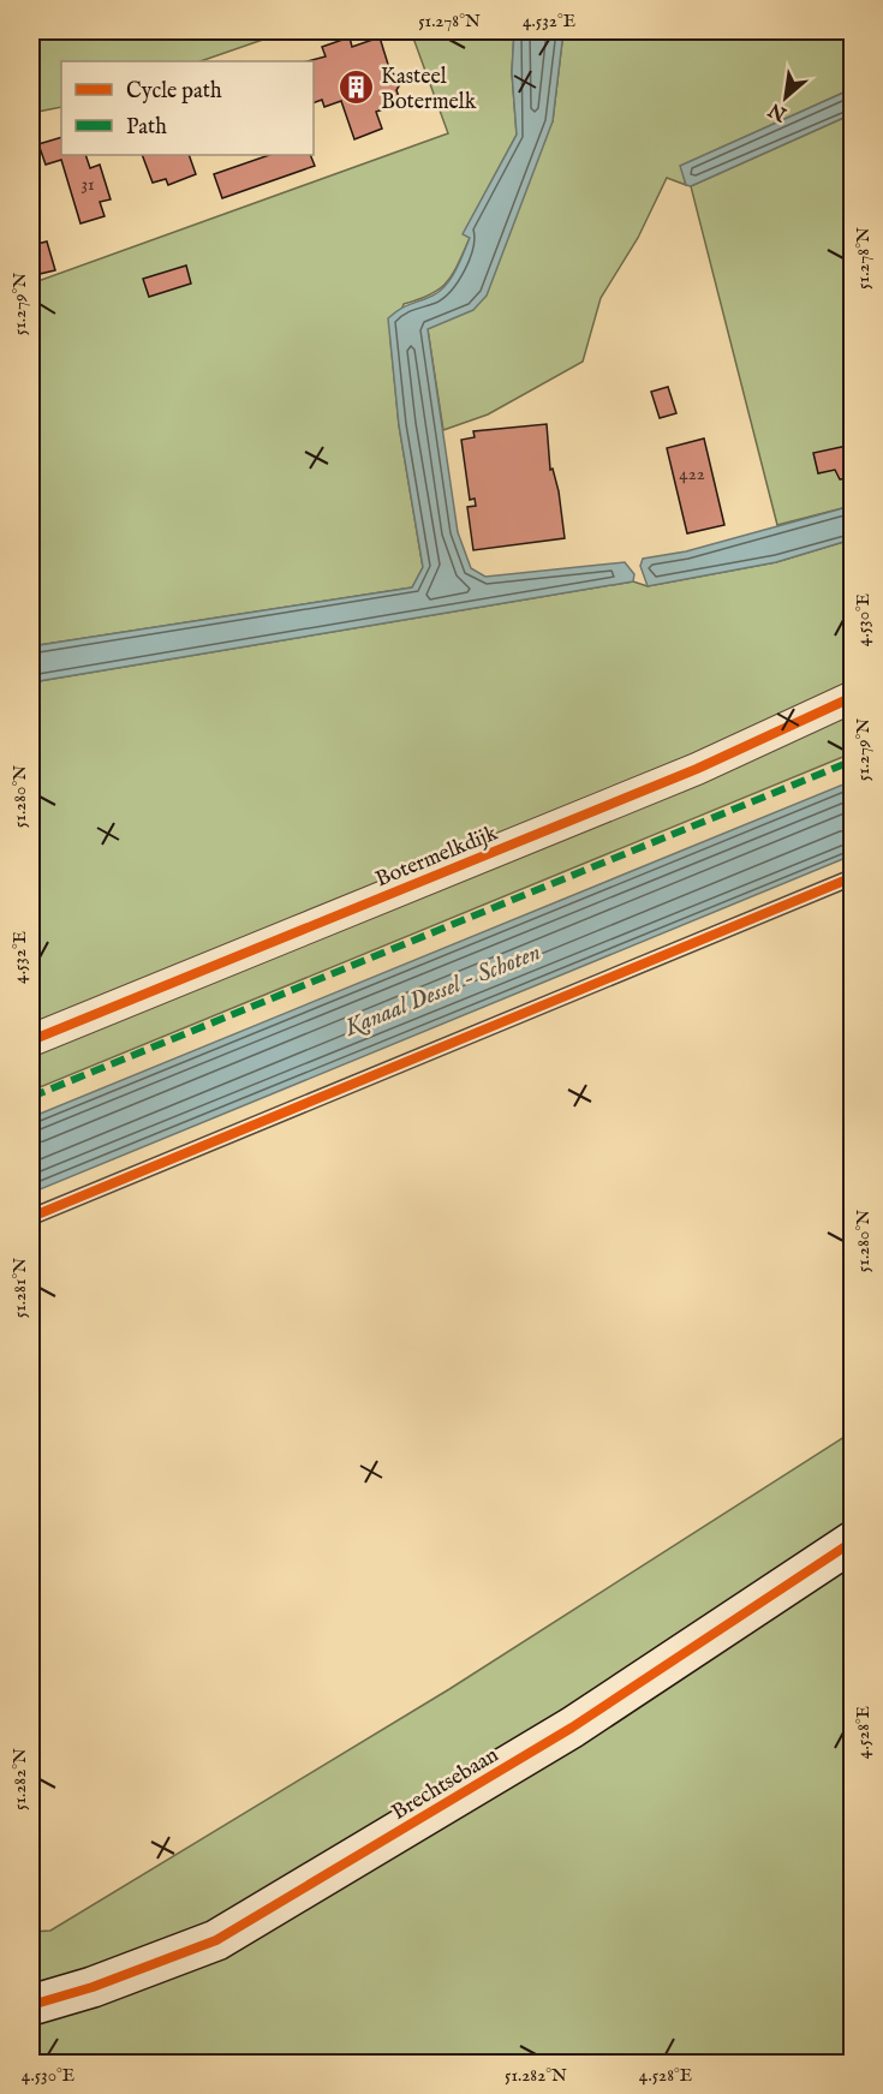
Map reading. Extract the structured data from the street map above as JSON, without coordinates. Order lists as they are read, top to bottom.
{
  "streets": {
    "main road": ["Brechtsebaan"],
    "street": ["Botermelkdijk"]
  },
  "water": ["Kanaal Dessel - Schoten"],
  "places": {
    "building": ["Kasteel Botermelk"]
  },
  "house_numbers": ["31", "422"],
  "legend": ["Cycle path", "Path"],
  "north": "bottom left",
  "coordinates": [
    "51.278°N",
    "4.532°E",
    "51.279°N",
    "4.530°E",
    "51.280°N",
    "51.281°N",
    "4.528°E",
    "51.282°N"
  ]
}
